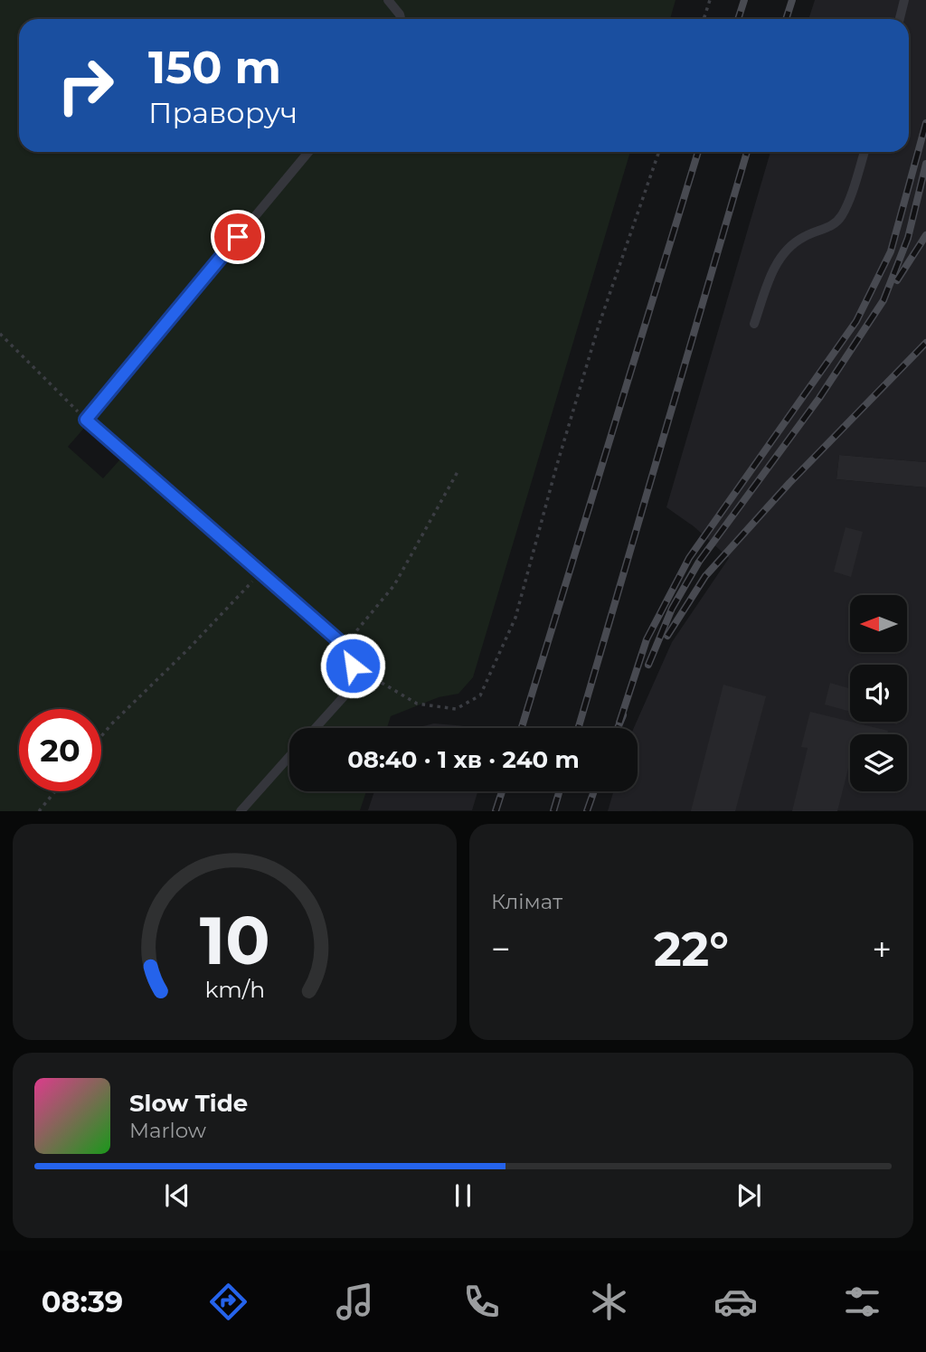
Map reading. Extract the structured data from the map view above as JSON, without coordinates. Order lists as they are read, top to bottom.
{
  "north": "left",
  "page": {
    "turn": ["150 m", "Праворуч"],
    "limit": "20",
    "trip": "08:40 · 1 хв · 240 m",
    "tile": "Клімат",
    "heat": ["−", "22°", "+"],
    "song": ["Slow Tide", "Marlow"],
    "tabs": "08:39",
    "gauge": ["10", "km/h"]
  }
}
